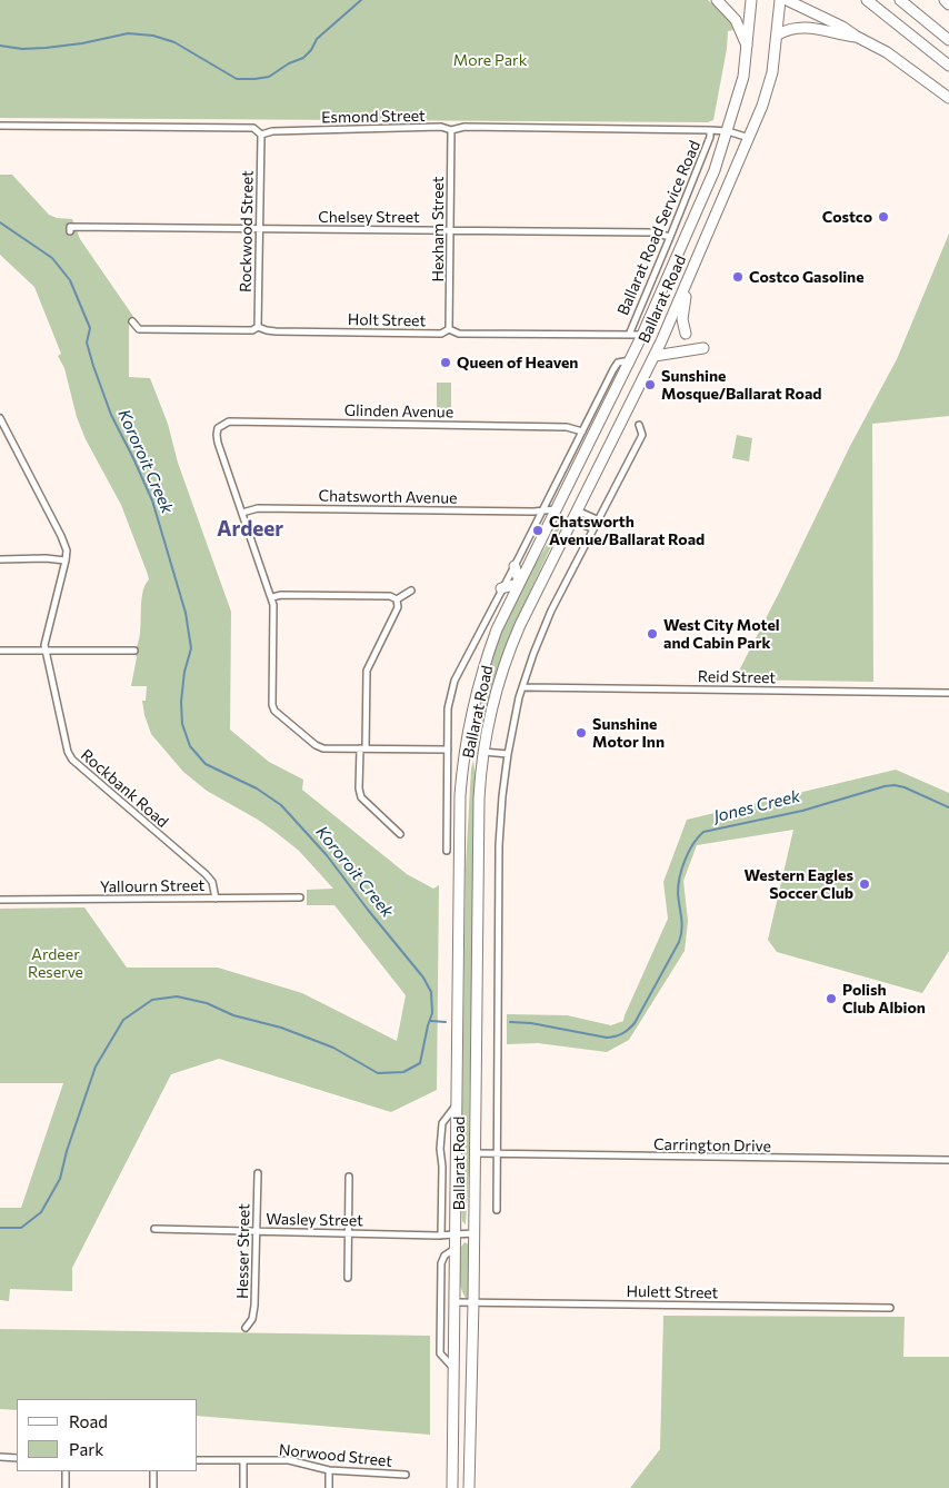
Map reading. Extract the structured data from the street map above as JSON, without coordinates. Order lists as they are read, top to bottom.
{
  "streets": {
    "highway": ["Ballarat Road"],
    "street": [
      "Esmond Street",
      "Chelsey Street",
      "Ballarat Road Service Road",
      "Hexham Street",
      "Rockwood Street",
      "Holt Street",
      "Glinden Avenue",
      "Chatsworth Avenue",
      "Reid Street",
      "Rockbank Road",
      "Yallourn Street",
      "Carrington Drive",
      "Wasley Street",
      "Hesser Street",
      "Hulett Street",
      "Norwood Street"
    ]
  },
  "crossings": [
    ["Esmond Street", "Ballarat Road Service Road"],
    ["Esmond Street", "Hexham Street"],
    ["Esmond Street", "Rockwood Street"],
    ["Esmond Street", "Ballarat Road"],
    ["Chelsey Street", "Ballarat Road Service Road"],
    ["Chelsey Street", "Hexham Street"],
    ["Chelsey Street", "Rockwood Street"],
    ["Ballarat Road Service Road", "Holt Street"],
    ["Hexham Street", "Holt Street"],
    ["Rockwood Street", "Holt Street"],
    ["Ballarat Road", "Holt Street"],
    ["Ballarat Road", "Glinden Avenue"],
    ["Ballarat Road", "Chatsworth Avenue"],
    ["Ballarat Road", "Carrington Drive"],
    ["Ballarat Road", "Wasley Street"],
    ["Ballarat Road", "Hulett Street"],
    ["Glinden Avenue", "Chatsworth Avenue"],
    ["Rockbank Road", "Yallourn Street"],
    ["Wasley Street", "Hesser Street"]
  ],
  "districts": ["Ardeer"],
  "water": ["Kororoit Creek", "Jones Creek"],
  "parks": ["More Park", "Ardeer Reserve"],
  "places": [
    "Costco",
    "Costco Gasoline",
    "Queen of Heaven",
    "Sunshine Mosque/Ballarat Road",
    "Chatsworth Avenue/Ballarat Road",
    "West City Motel and Cabin Park",
    "Sunshine Motor Inn",
    "Western Eagles Soccer Club",
    "Polish Club Albion"
  ],
  "legend": ["Road", "Park"]
}
